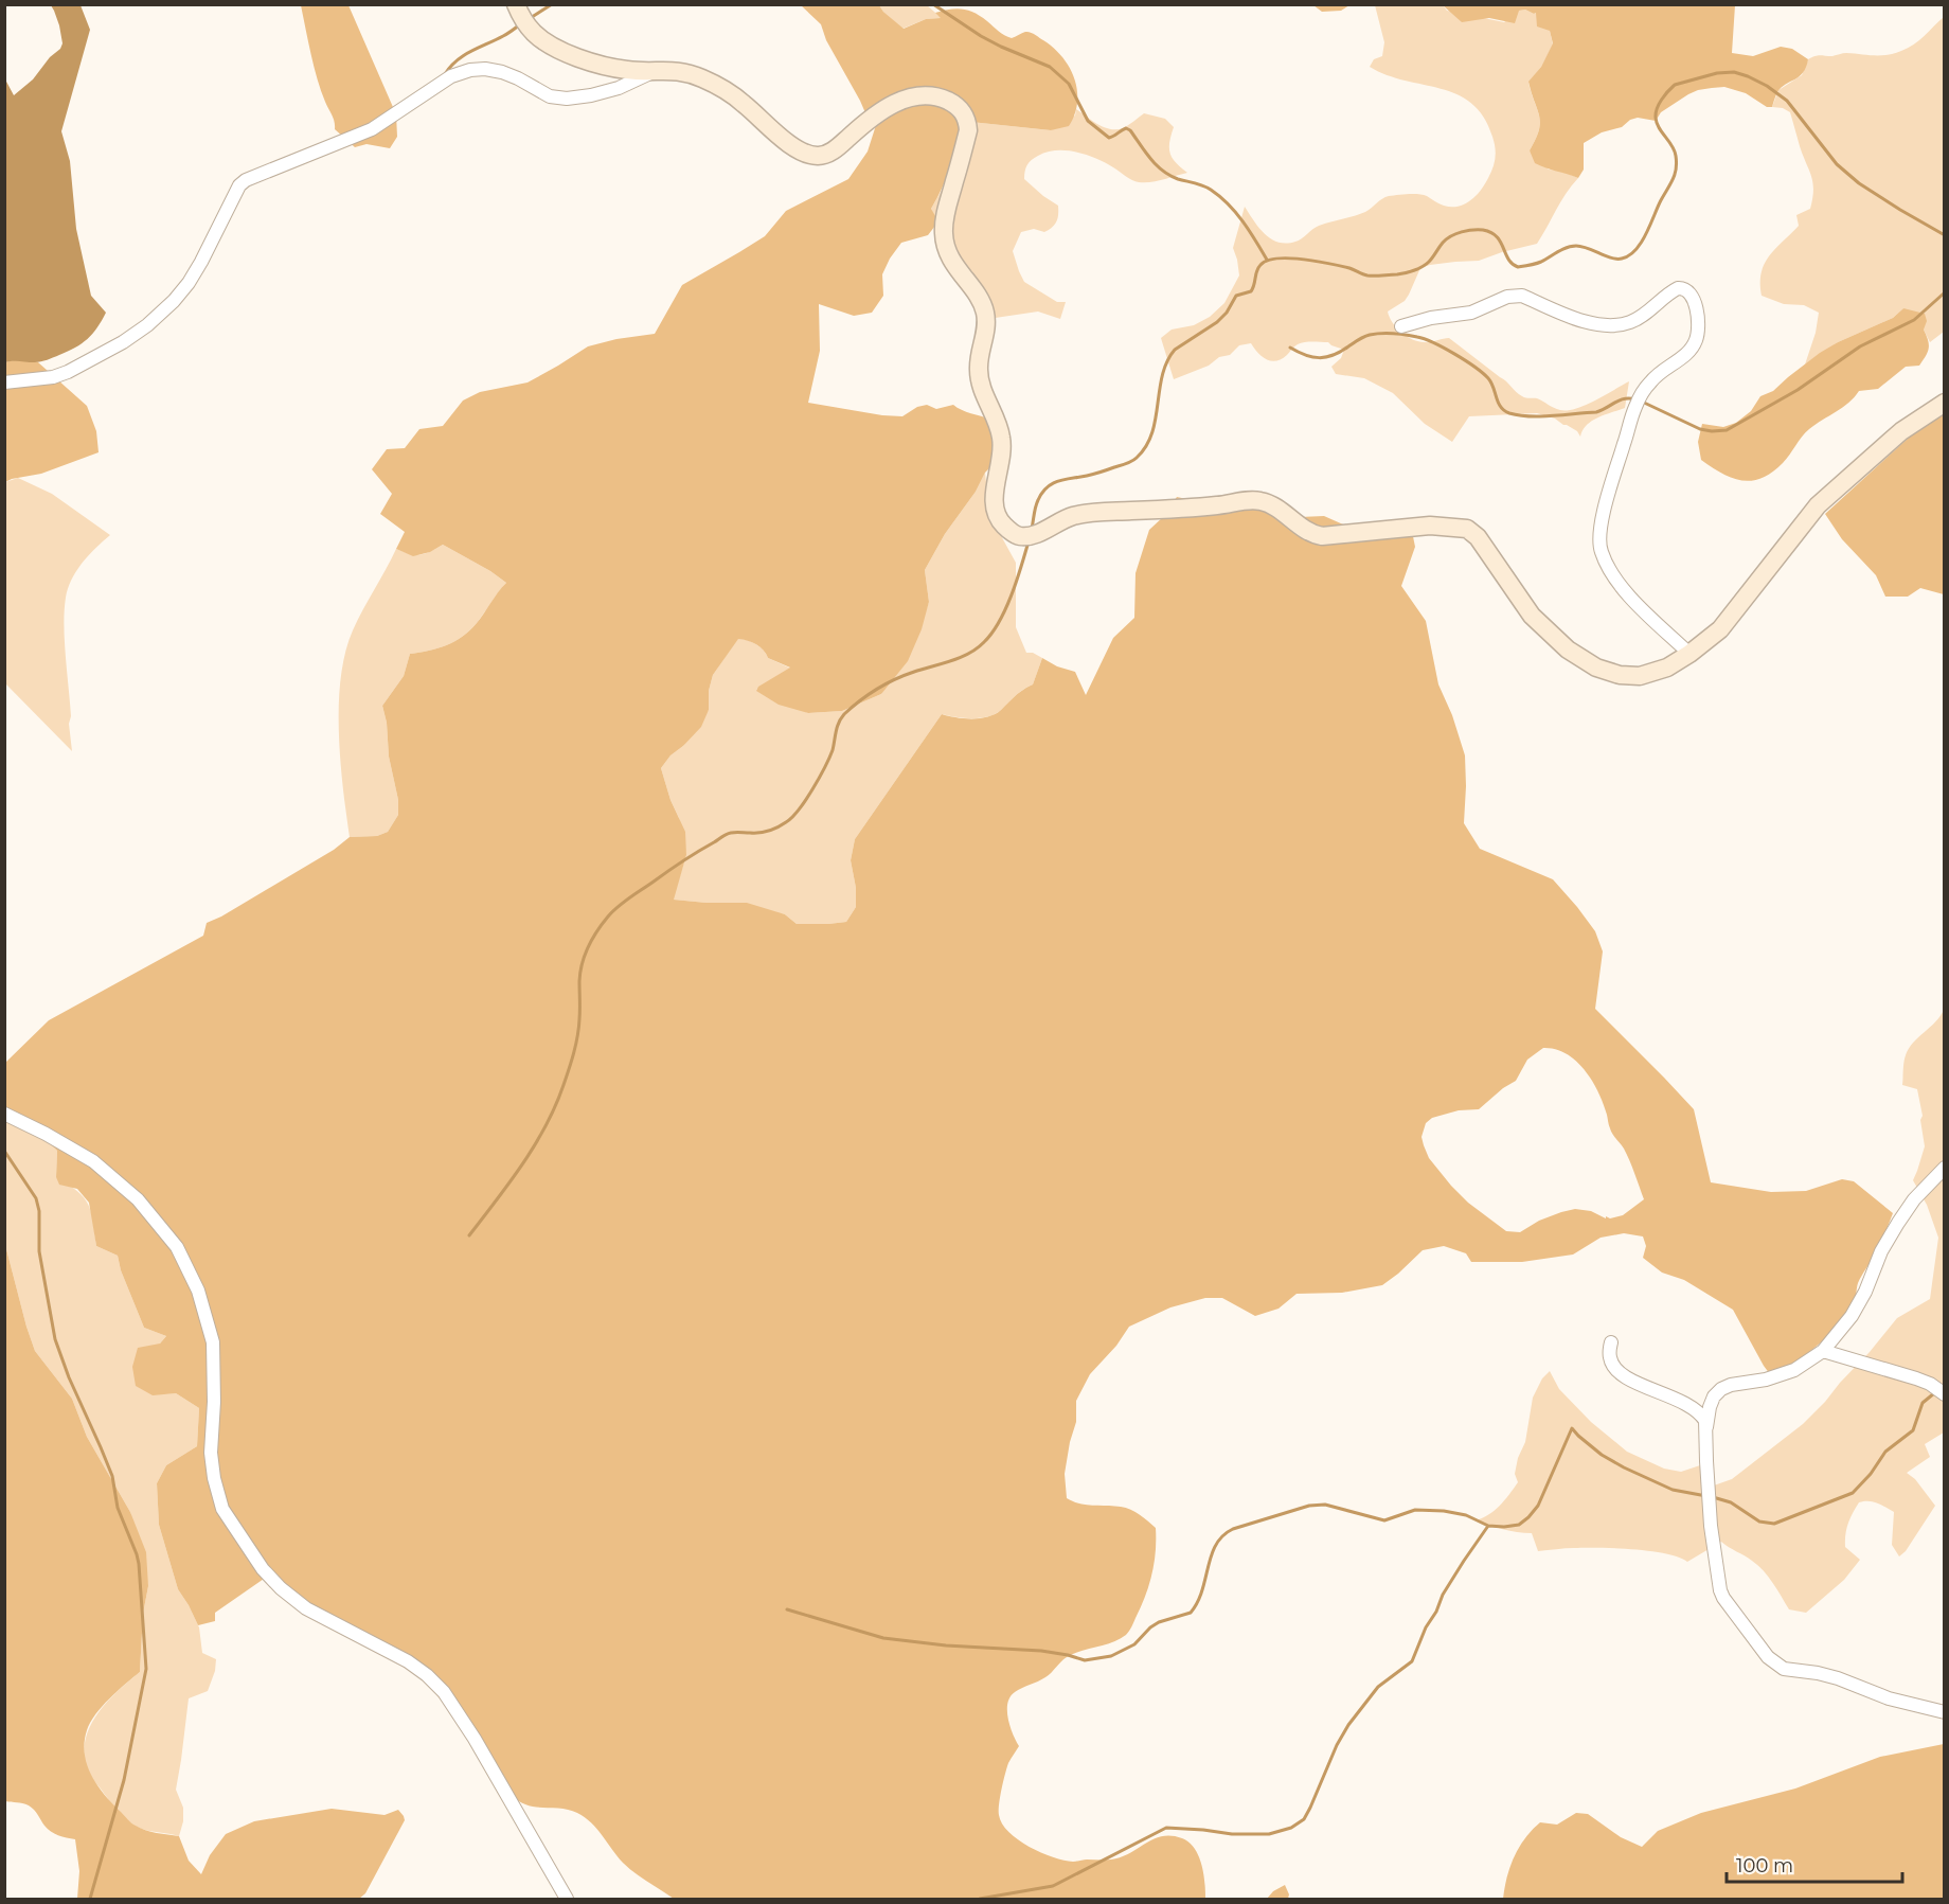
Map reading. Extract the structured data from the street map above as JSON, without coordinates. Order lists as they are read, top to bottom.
{
  "scale_bar": "100 m"
}
